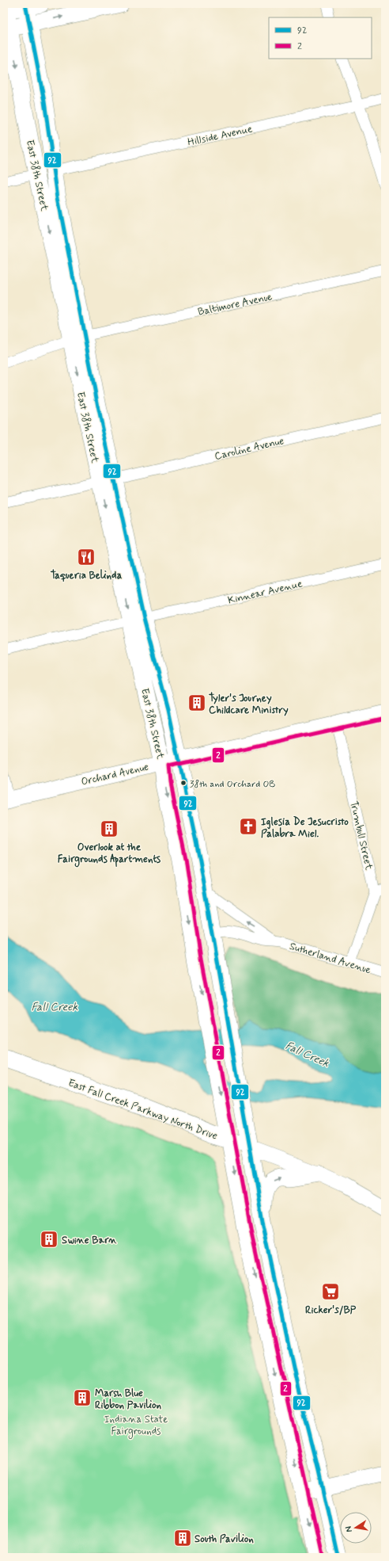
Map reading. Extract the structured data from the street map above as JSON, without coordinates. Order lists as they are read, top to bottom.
{
  "streets": {
    "main road": ["East 38th Street", "East Fall Creek Parkway North Drive"],
    "street": [
      "Hillside Avenue",
      "Baltimore Avenue",
      "Caroline Avenue",
      "Kinnear Avenue",
      "Orchard Avenue",
      "Trumbull Street",
      "Sutherland Avenue"
    ]
  },
  "crossings": [
    ["Hillside Avenue", "East 38th Street"],
    ["East 38th Street", "Baltimore Avenue"],
    ["East 38th Street", "Caroline Avenue"],
    ["East 38th Street", "Kinnear Avenue"],
    ["East 38th Street", "Orchard Avenue"],
    ["East 38th Street", "Sutherland Avenue"],
    ["East 38th Street", "East Fall Creek Parkway North Drive"],
    ["Orchard Avenue", "Trumbull Street"],
    ["Trumbull Street", "Sutherland Avenue"]
  ],
  "water": ["Fall Creek"],
  "parks": ["Indiana State Fairgrounds"],
  "places": {
    "restaurant": ["Taqueria Belinda"],
    "building": [
      "Tyler's Journey Childcare Ministry",
      "Overlook at the Fairgrounds Apartments",
      "Swine Barn",
      "Marsh Blue Ribbon Pavilion",
      "South Pavilion"
    ],
    "other": ["38th and Orchard OB"],
    "church": ["Iglesia De Jesucristo Palabra Miel."],
    "supermarket": ["Ricker's/BP"]
  },
  "lines": ["transit line 92", "transit line 2"],
  "legend": ["92", "2"],
  "north": "left"
}
